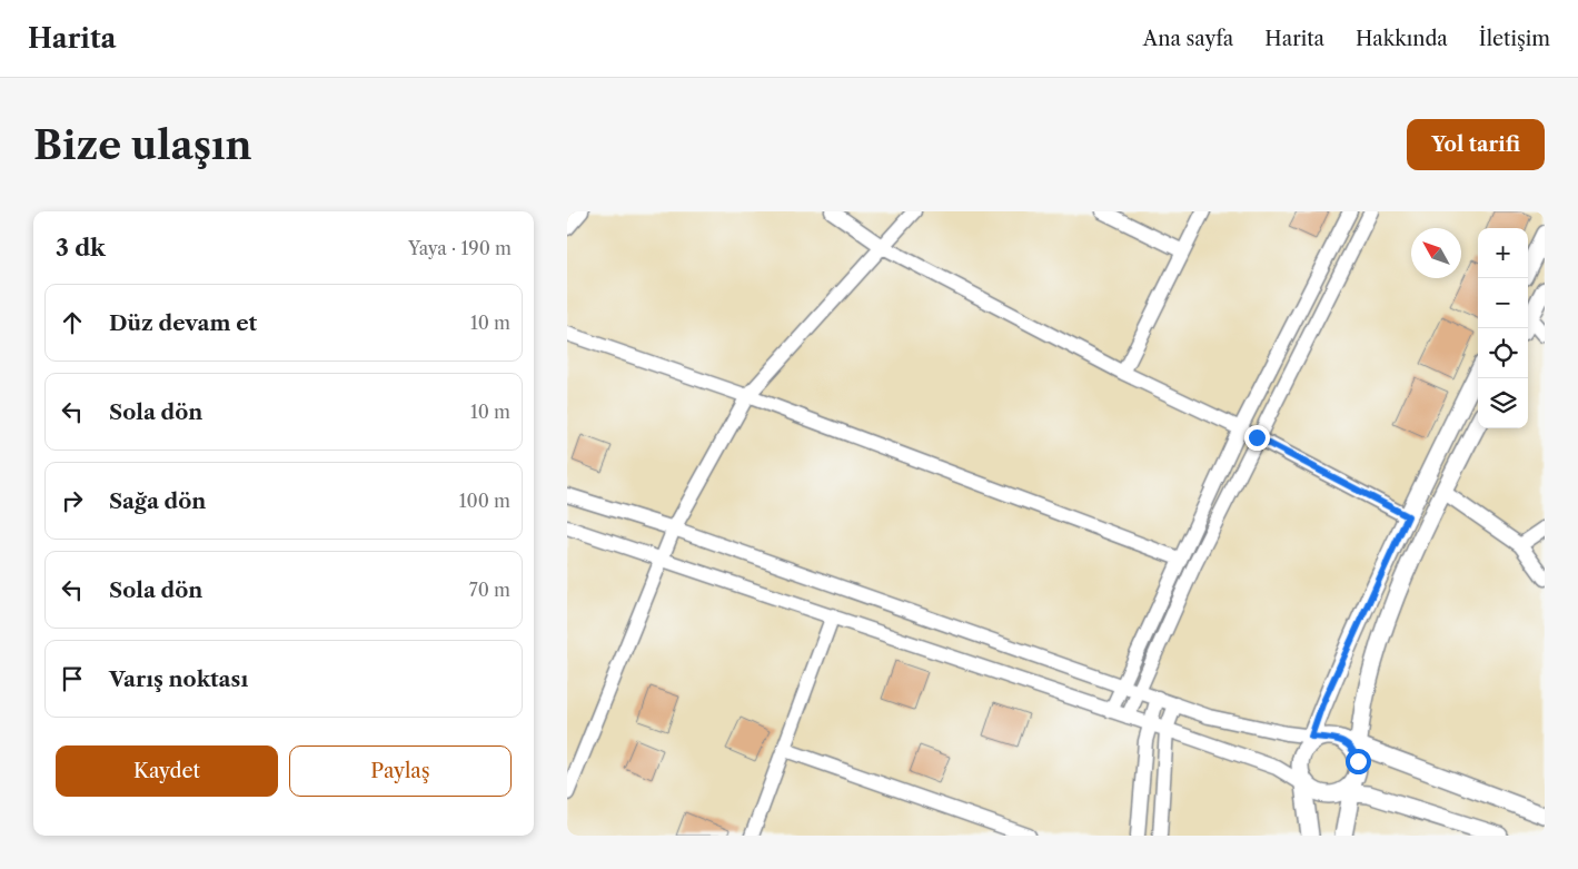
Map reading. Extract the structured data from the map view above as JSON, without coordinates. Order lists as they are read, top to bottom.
{
  "north": "top left",
  "page": {
    "header": "Harita",
    "nav": [
      "Ana sayfa",
      "Harita",
      "Hakkında",
      "İletişim"
    ],
    "buttons": [
      "Yol tarifi",
      ["Kaydet", "Paylaş"]
    ],
    "title": "Bize ulaşın",
    "heading": ["3 dk", "Yaya · 190 m"],
    "map_buttons": ["+", "−"],
    "list": [
      ["Düz devam et", "10 m"],
      ["Sola dön", "10 m"],
      ["Sağa dön", "100 m"],
      ["Sola dön", "70 m"],
      "Varış noktası"
    ]
  }
}
